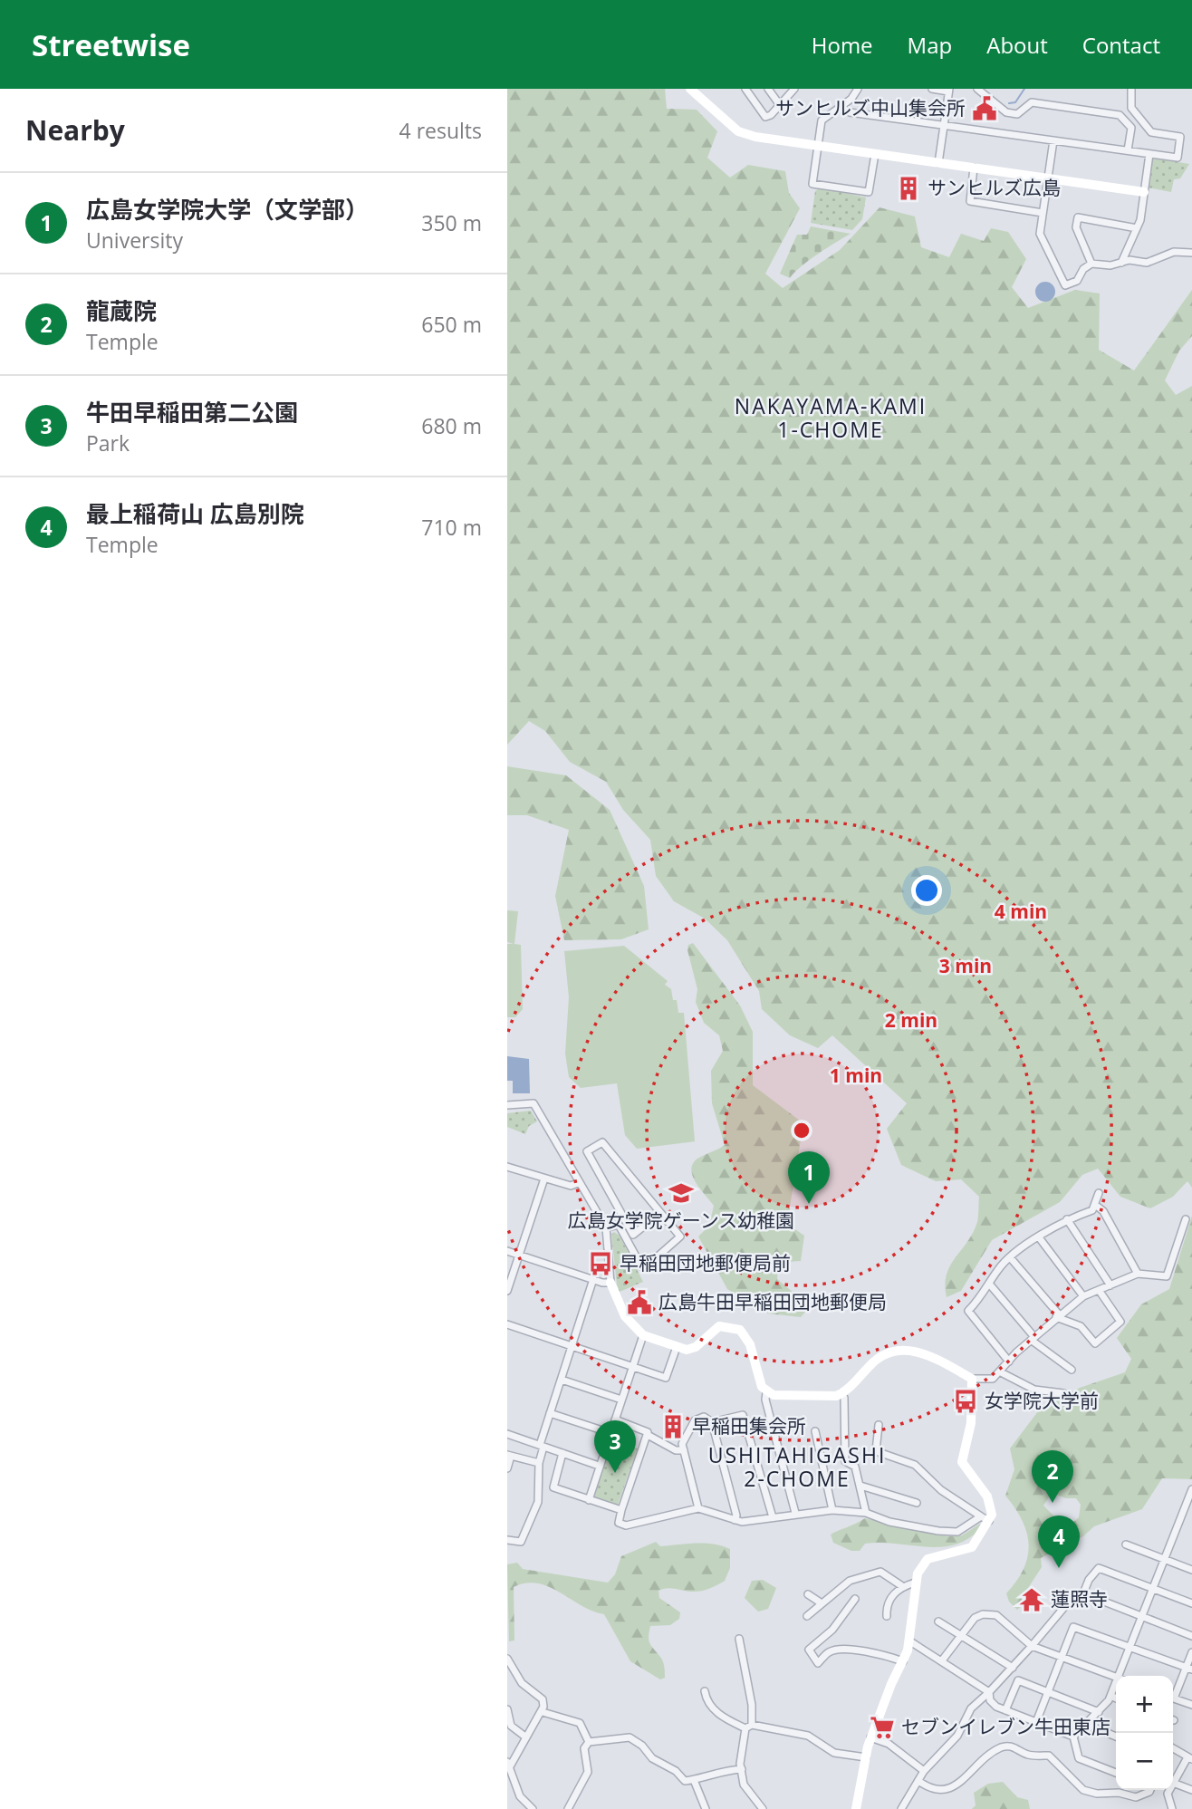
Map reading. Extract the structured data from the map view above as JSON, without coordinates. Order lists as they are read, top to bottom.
{
  "districts": ["NAKAYAMA-KAMI 1-CHOME", "USHITAHIGASHI 2-CHOME"],
  "places": {
    "public building": ["サンヒルズ中山集会所", "広島牛田早稲田団地郵便局"],
    "building": ["サンヒルズ広島", "早稲田集会所"],
    "school or university": ["広島女学院ゲーンス幼稚園"],
    "bus stop": ["早稲田団地郵便局前", "女学院大学前"],
    "temple": ["蓮照寺"],
    "supermarket": ["セブンイレブン牛田東店"]
  },
  "page": {
    "header": "Streetwise",
    "nav": [
      "Home",
      "Map",
      "About",
      "Contact"
    ],
    "heading": ["Nearby", "4 results"],
    "list": [
      {
        "mark": "1",
        "name": "広島女学院大学（文学部）",
        "note": "University",
        "value": "350 m"
      },
      {
        "mark": "2",
        "name": "龍蔵院",
        "note": "Temple",
        "value": "650 m"
      },
      {
        "mark": "3",
        "name": "牛田早稲田第二公園",
        "note": "Park",
        "value": "680 m"
      },
      {
        "mark": "4",
        "name": "最上稲荷山 広島別院",
        "note": "Temple",
        "value": "710 m"
      }
    ],
    "pins": [
      "1",
      "3",
      "2",
      "4"
    ],
    "map_buttons": ["+", "−"]
  },
  "rings": [
    "4 min",
    "3 min",
    "2 min",
    "1 min"
  ]
}
